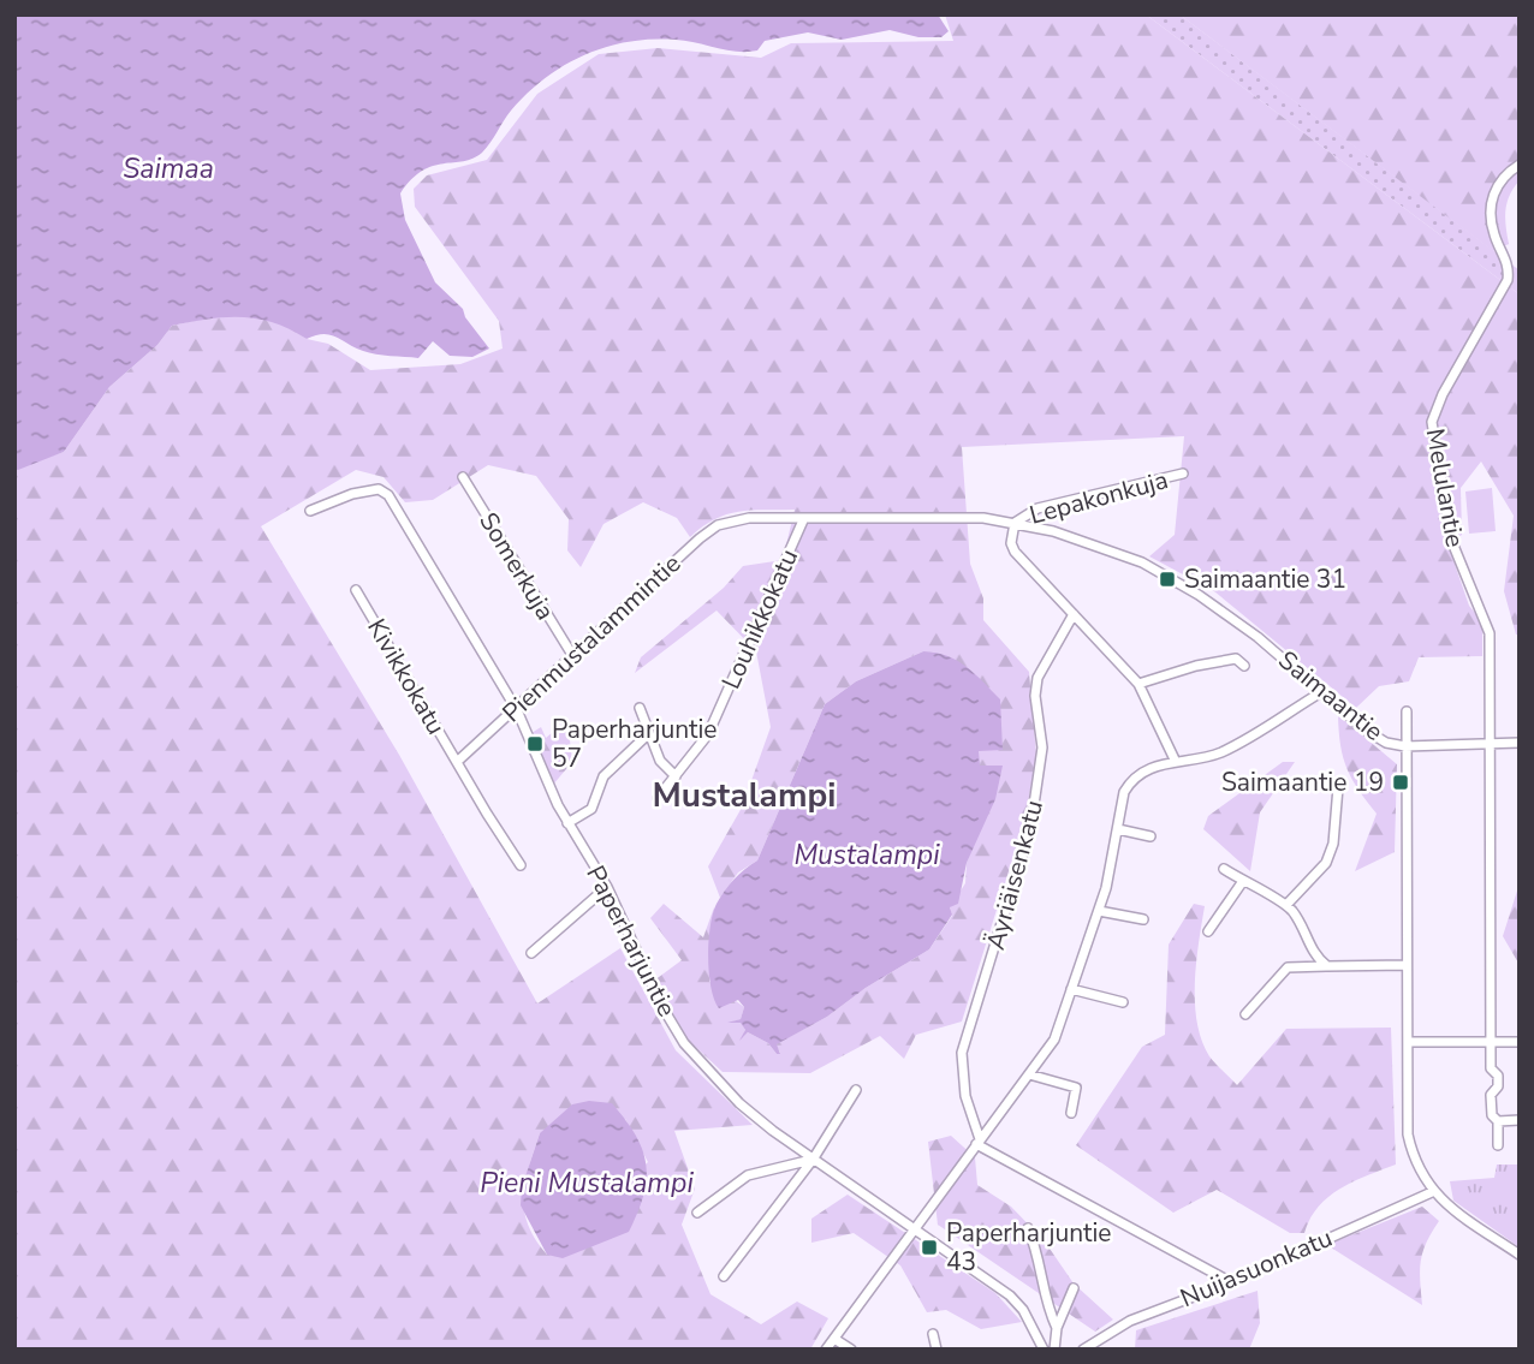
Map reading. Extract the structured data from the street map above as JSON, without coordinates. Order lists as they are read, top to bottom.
{
  "streets": {
    "street": [
      "Melulantie",
      "Lepakonkuja",
      "Somerkuja",
      "Louhikkokatu",
      "Pienmustalammintie",
      "Kivikkokatu",
      "Saimaantie",
      "Äyriäisenkatu",
      "Paperharjuntie",
      "Nuijasuonkatu"
    ]
  },
  "crossings": [
    ["Lepakonkuja", "Saimaantie"],
    ["Somerkuja", "Pienmustalammintie"],
    ["Louhikkokatu", "Saimaantie"],
    ["Pienmustalammintie", "Kivikkokatu"],
    ["Pienmustalammintie", "Saimaantie"],
    ["Pienmustalammintie", "Paperharjuntie"],
    ["Saimaantie", "Nuijasuonkatu"]
  ],
  "districts": ["Mustalampi"],
  "water": ["Saimaa", "Mustalampi", "Pieni Mustalampi"],
  "places": {
    "transit": [
      "Saimaantie 31",
      "Paperharjuntie 57",
      "Saimaantie 19",
      "Paperharjuntie 43"
    ]
  }
}
